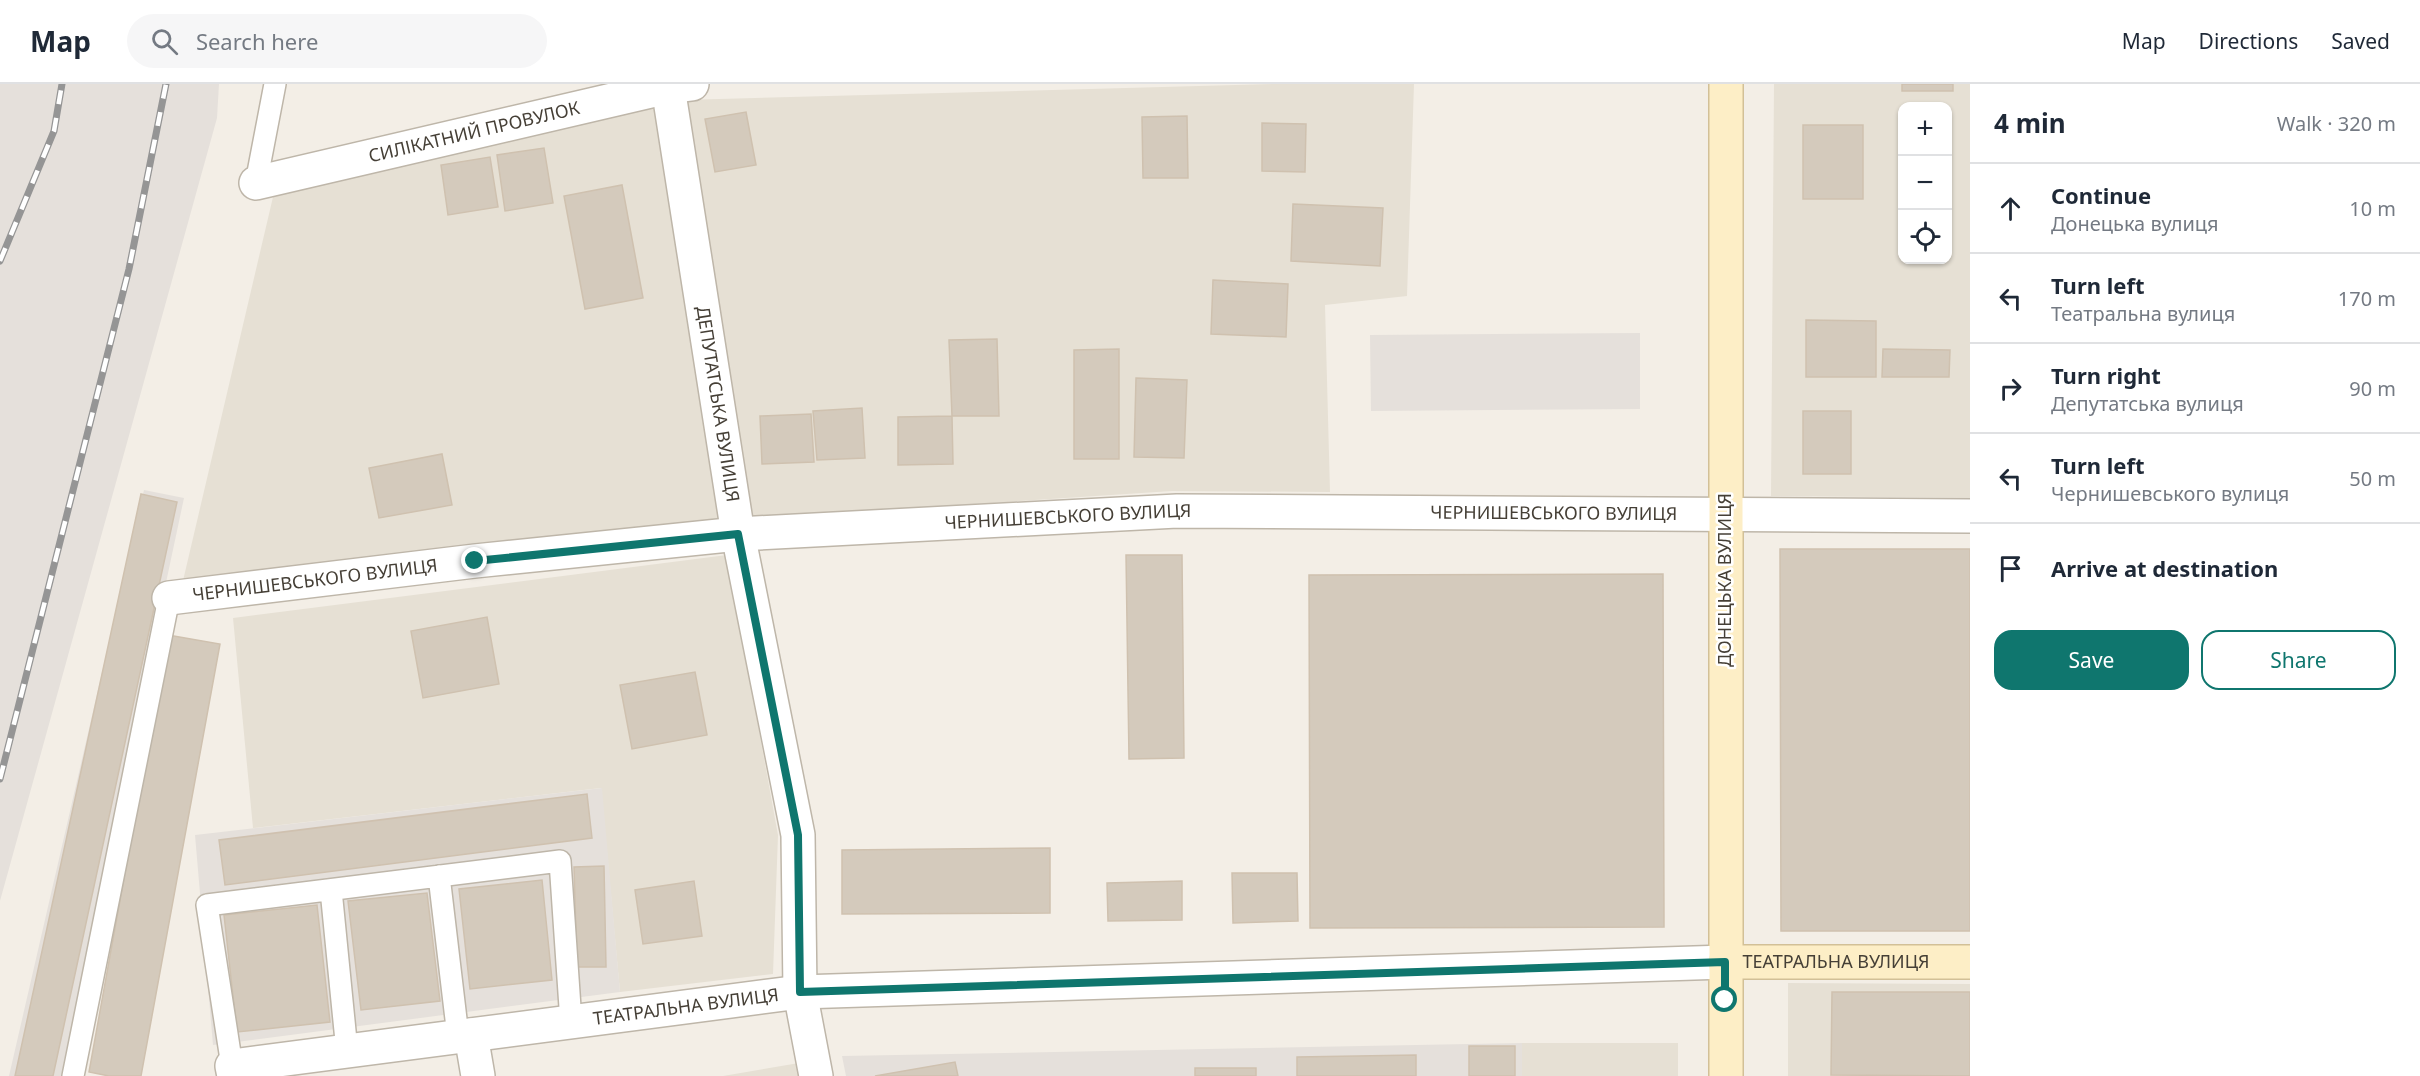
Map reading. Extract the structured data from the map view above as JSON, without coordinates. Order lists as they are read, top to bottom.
{
  "streets": {
    "street": [
      "СИЛІКАТНИЙ ПРОВУЛОК",
      "ДЕПУТАТСЬКА ВУЛИЦЯ",
      "ЧЕРНИШЕВСЬКОГО ВУЛИЦЯ",
      "ДОНЕЦЬКА ВУЛИЦЯ",
      "ТЕАТРАЛЬНА ВУЛИЦЯ"
    ]
  },
  "crossings": [
    ["СИЛІКАТНИЙ ПРОВУЛОК", "ДЕПУТАТСЬКА ВУЛИЦЯ"],
    ["ДЕПУТАТСЬКА ВУЛИЦЯ", "ЧЕРНИШЕВСЬКОГО ВУЛИЦЯ"],
    ["ДЕПУТАТСЬКА ВУЛИЦЯ", "ТЕАТРАЛЬНА ВУЛИЦЯ"],
    ["ЧЕРНИШЕВСЬКОГО ВУЛИЦЯ", "ДОНЕЦЬКА ВУЛИЦЯ"],
    ["ДОНЕЦЬКА ВУЛИЦЯ", "ТЕАТРАЛЬНА ВУЛИЦЯ"]
  ],
  "page": {
    "header": "Map",
    "search": "Search here",
    "nav": ["Map", "Directions", "Saved"],
    "heading": ["4 min", "Walk · 320 m"],
    "map_buttons": ["+", "−"],
    "list": [
      ["Continue", "Донецька вулиця", "10 m"],
      ["Turn left", "Театральна вулиця", "170 m"],
      ["Turn right", "Депутатська вулиця", "90 m"],
      ["Turn left", "Чернишевського вулиця", "50 m"],
      "Arrive at destination"
    ],
    "buttons": ["Save", "Share"]
  }
}
